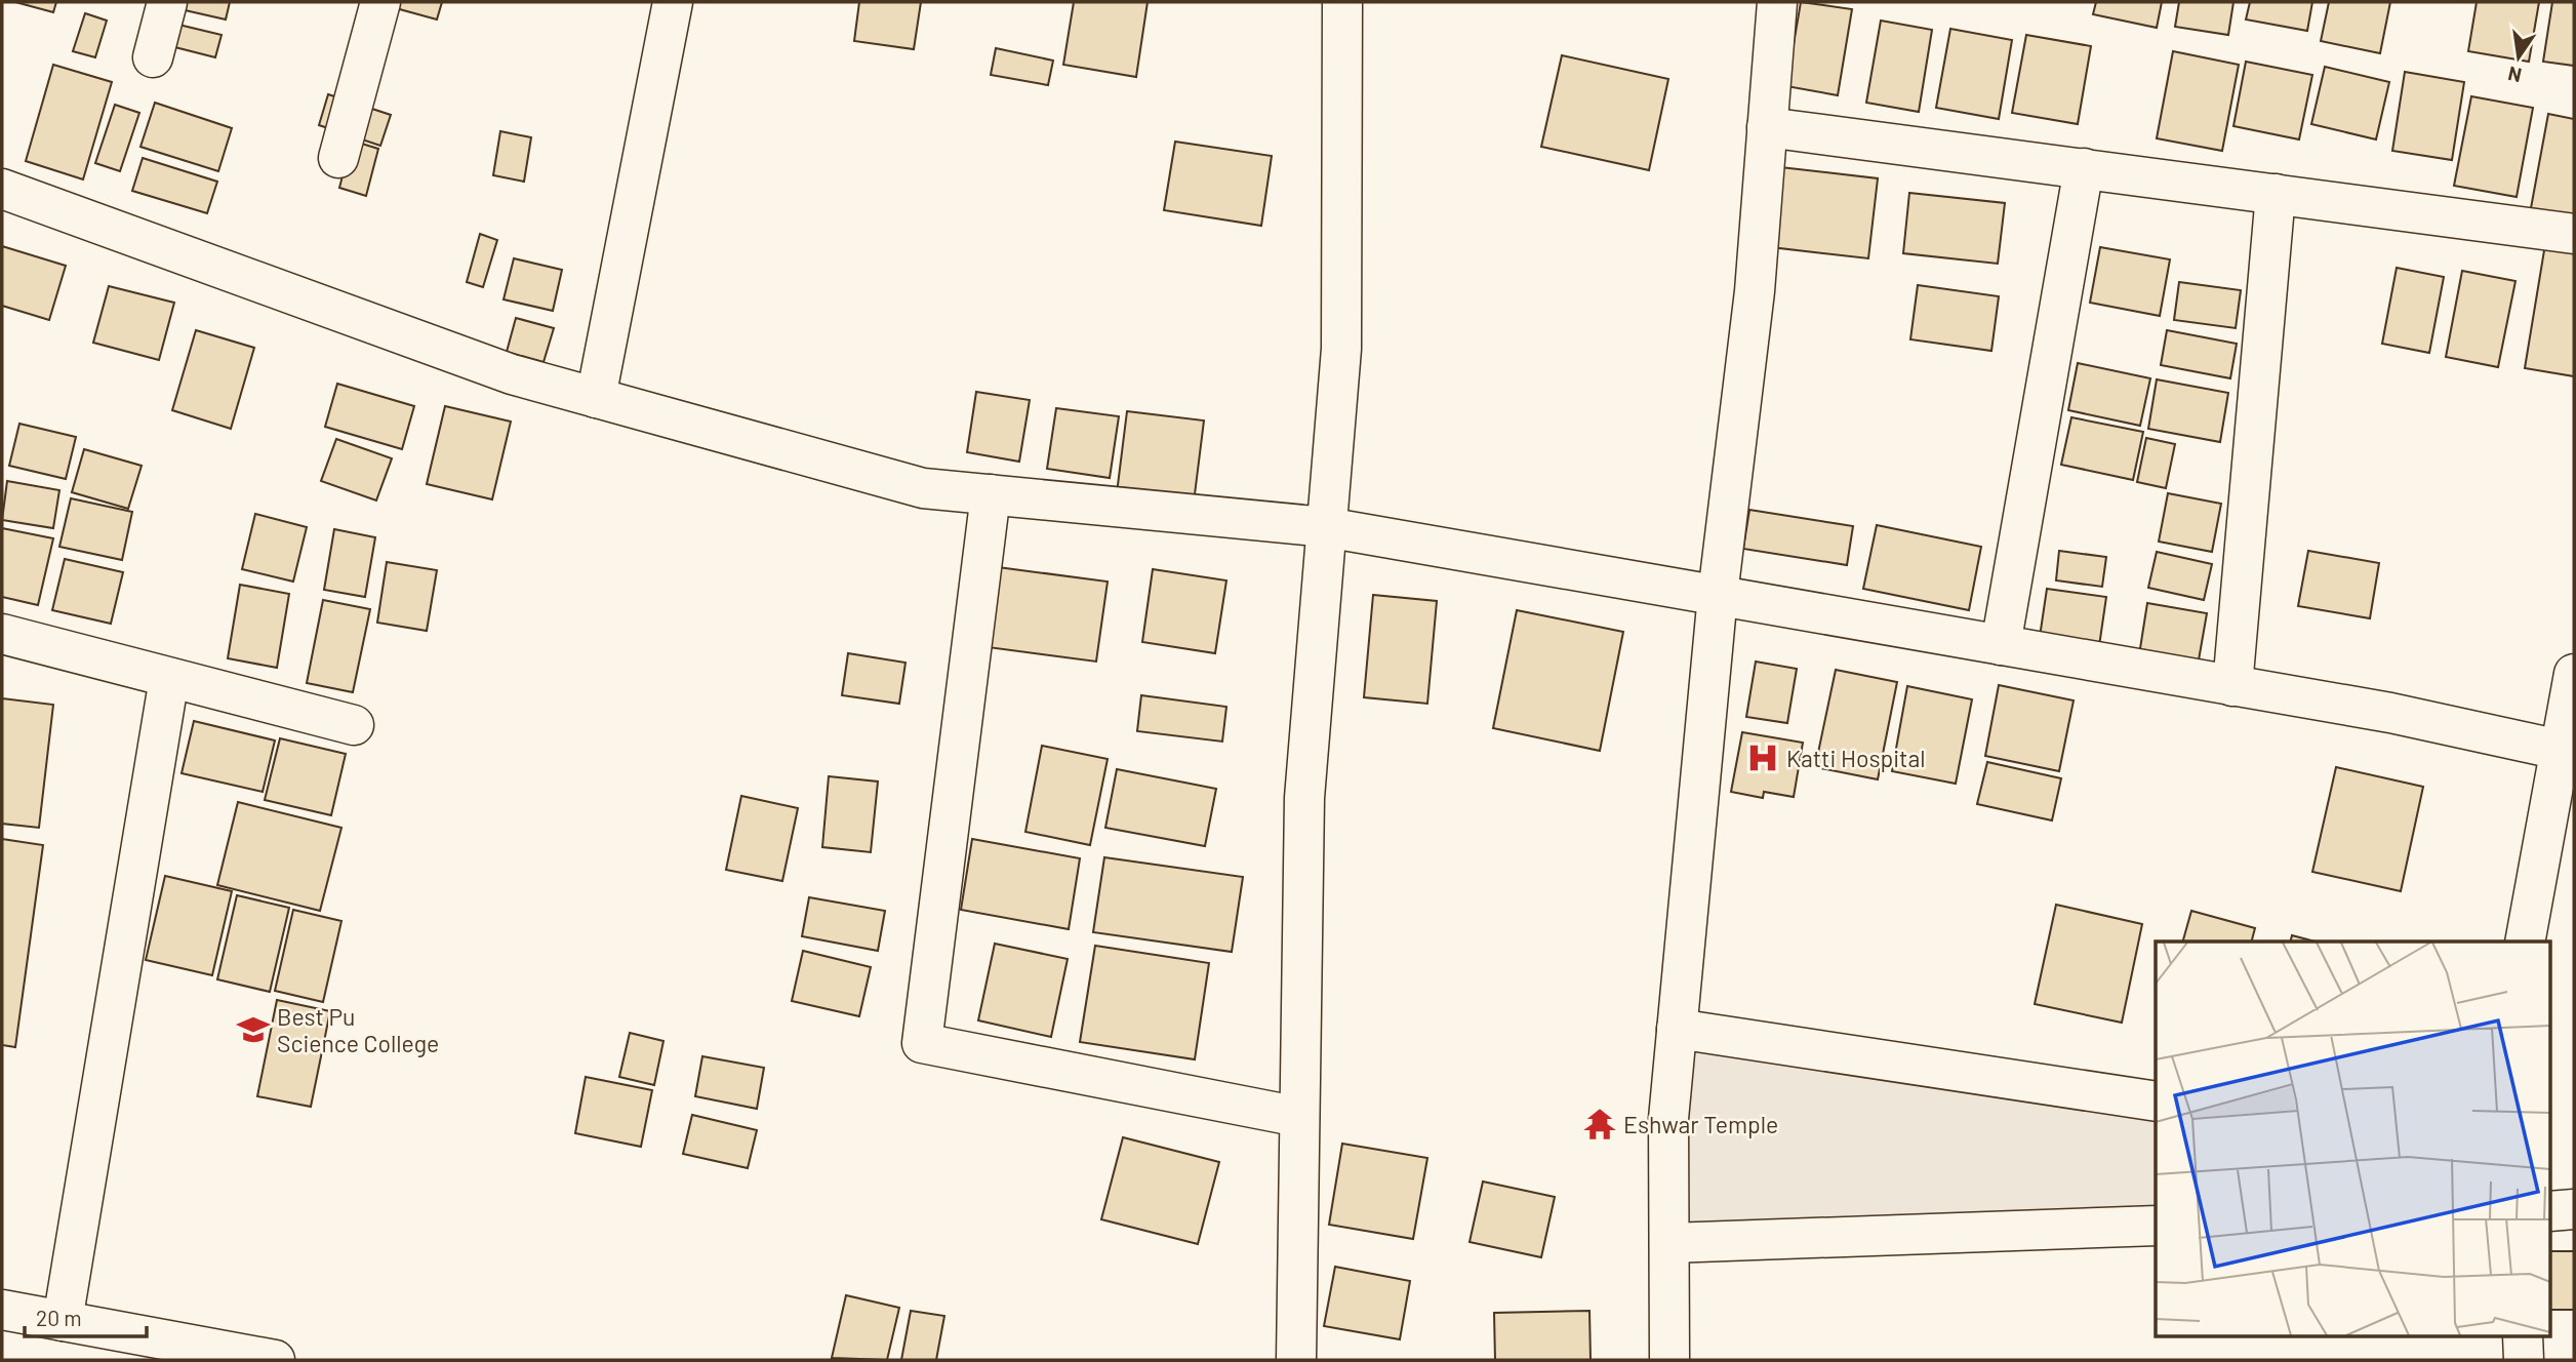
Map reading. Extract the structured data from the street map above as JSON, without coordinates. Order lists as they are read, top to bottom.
{
  "places": {
    "hospital": ["Katti Hospital"],
    "school or university": ["Best Pu Science College"],
    "temple": ["Eshwar Temple"]
  },
  "scale_bar": "20 m",
  "north": "bottom"
}
